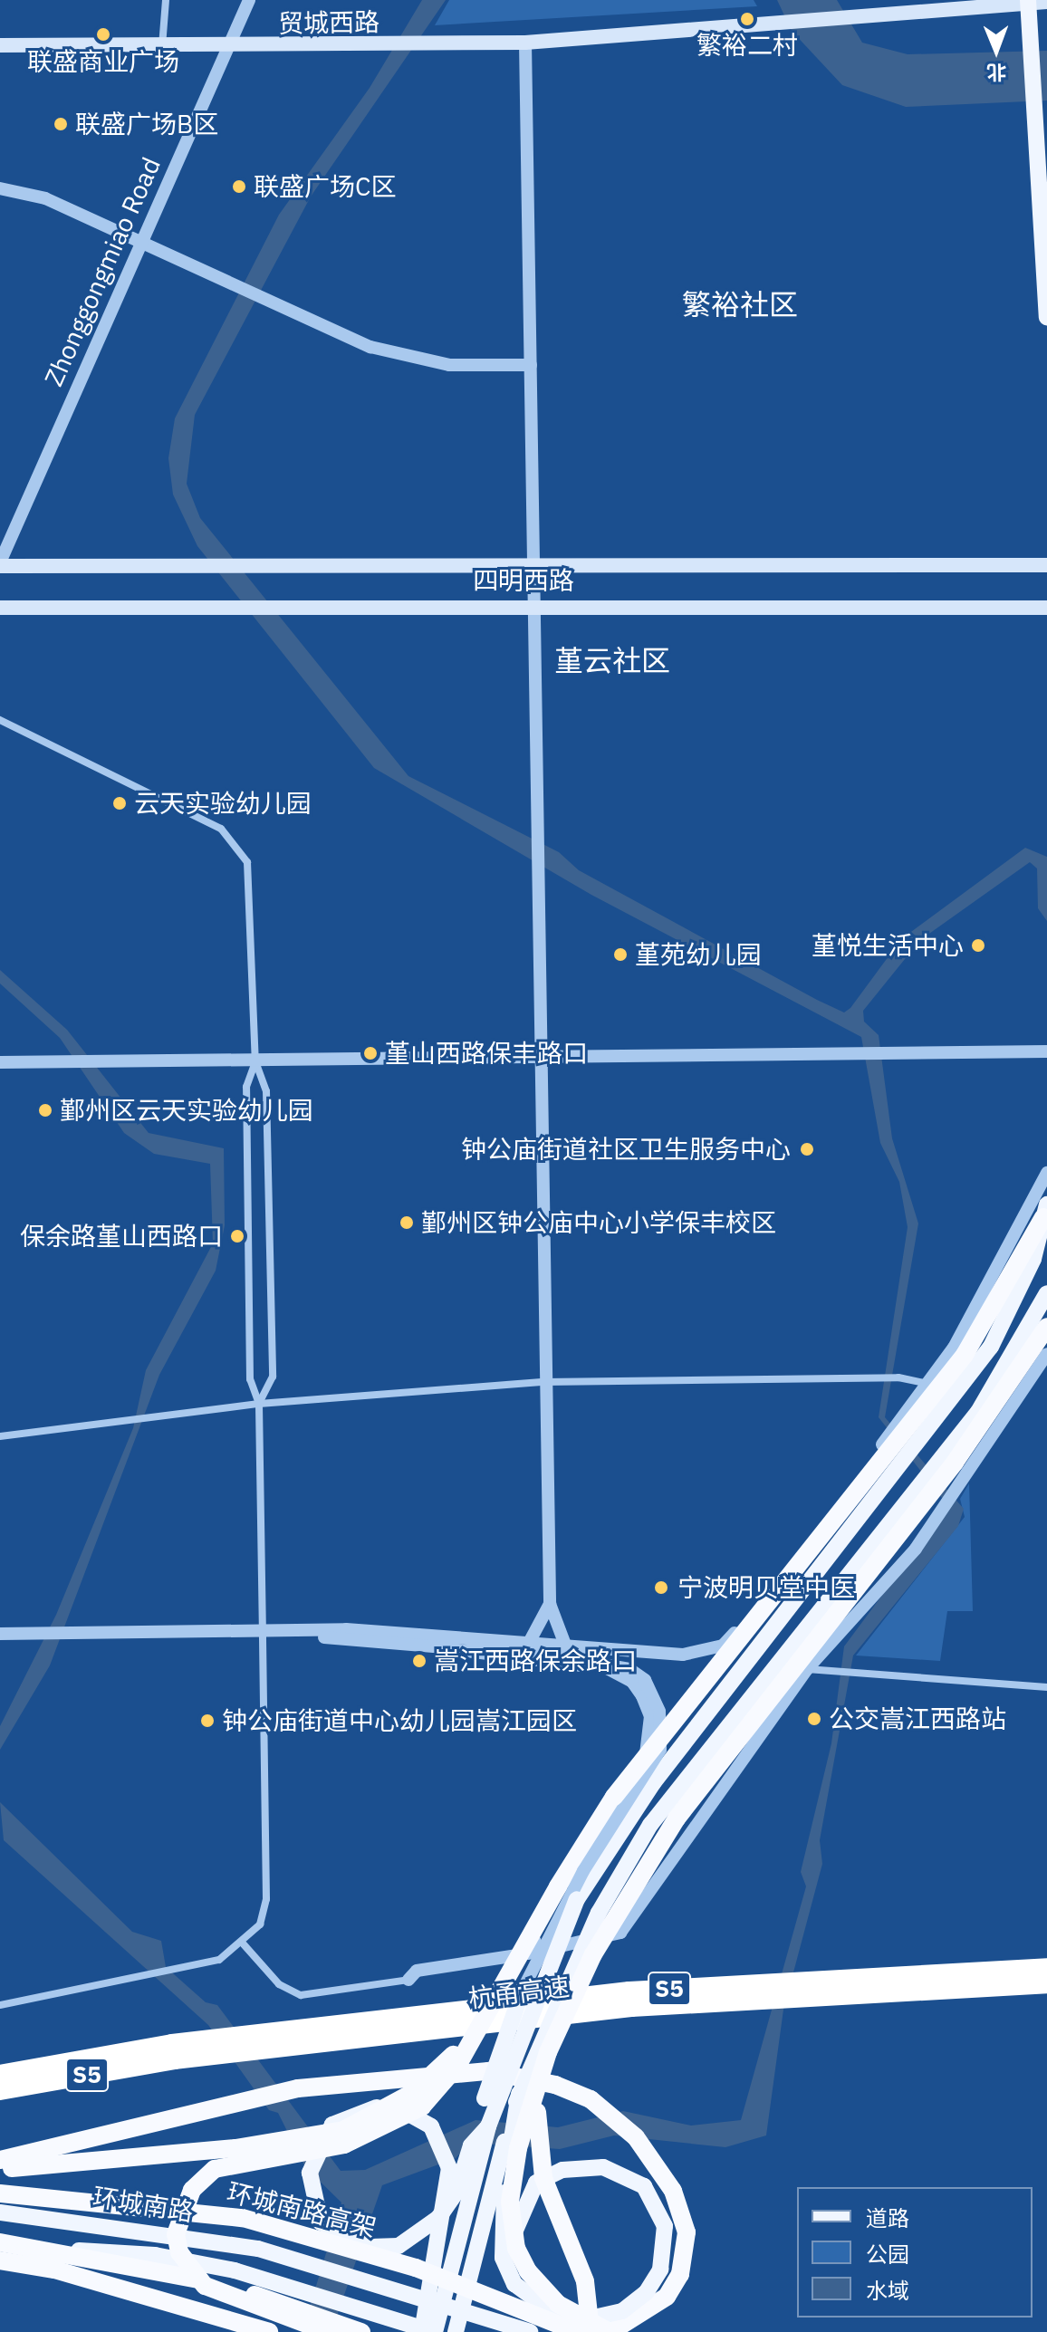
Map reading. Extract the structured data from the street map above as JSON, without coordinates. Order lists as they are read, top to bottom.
{
  "streets": {
    "highway": ["S5", "杭甬高速", "环城南路高架"],
    "main road": ["贸城西路", "四明西路", "环城南路"],
    "street": ["Zhonggongmiao Road"]
  },
  "crossings": [
    ["贸城西路", "Zhonggongmiao Road"],
    ["Zhonggongmiao Road", "四明西路"]
  ],
  "districts": ["繁裕社区", "堇云社区"],
  "places": [
    "繁裕二村",
    "联盛商业广场",
    "联盛广场B区",
    "联盛广场C区",
    "云天实验幼儿园",
    "堇悦生活中心",
    "堇苑幼儿园",
    "堇山西路保丰路口",
    "鄞州区云天实验幼儿园",
    "钟公庙街道社区卫生服务中心",
    "鄞州区钟公庙中心小学保丰校区",
    "保余路堇山西路口",
    "宁波明贝堂中医",
    "嵩江西路保余路口",
    "公交嵩江西路站",
    "钟公庙街道中心幼儿园嵩江园区"
  ],
  "legend": ["道路", "公园", "水域"],
  "north": "bottom"
}
